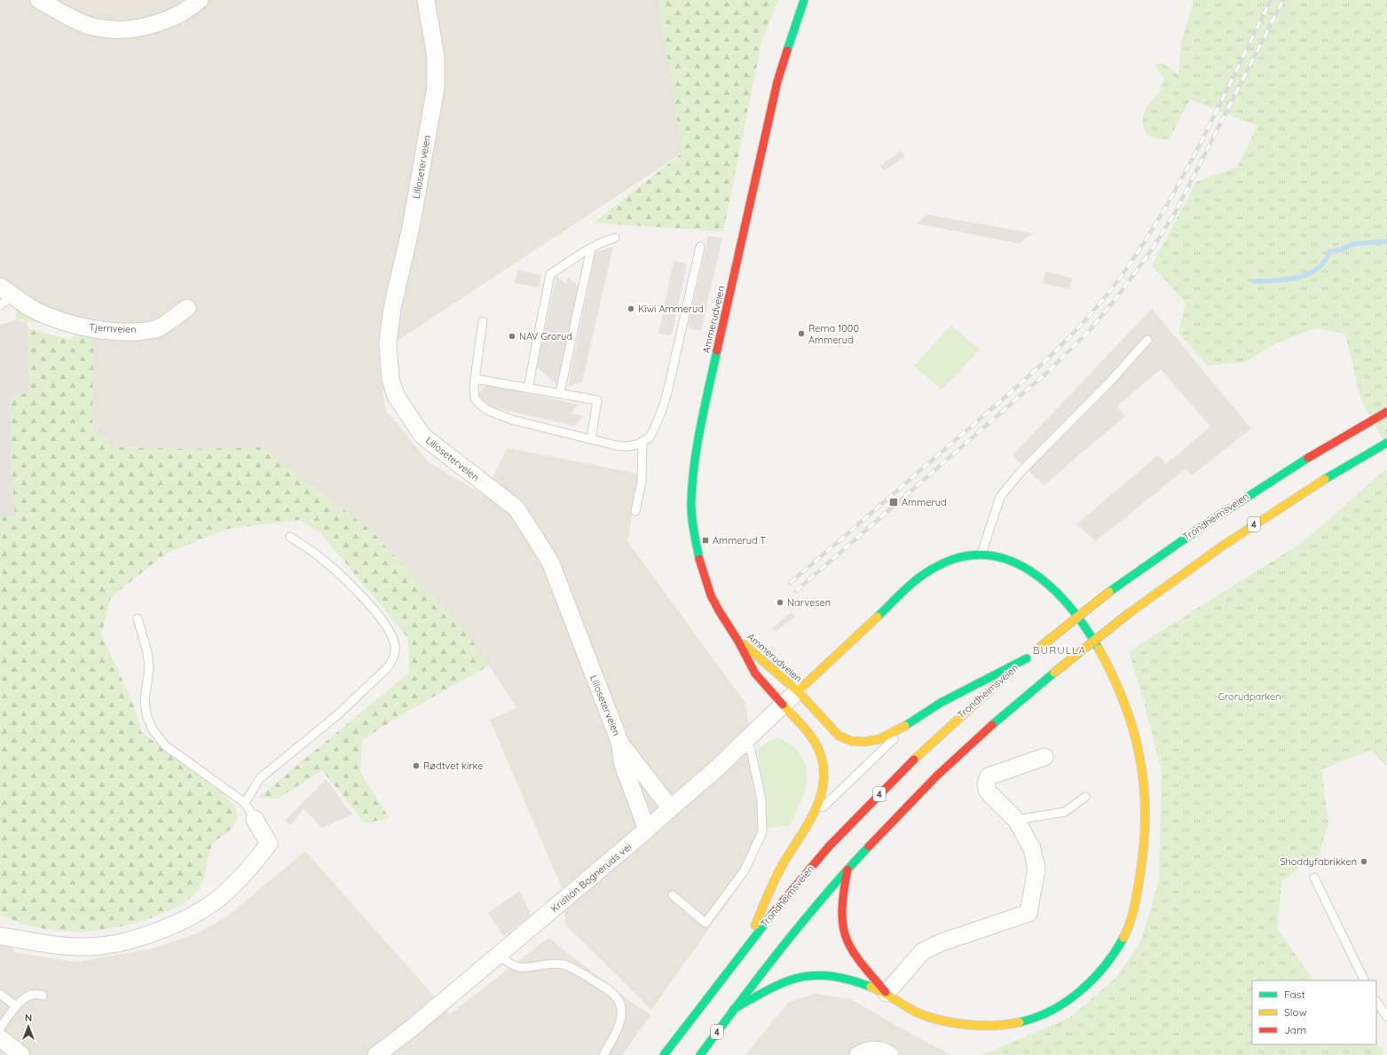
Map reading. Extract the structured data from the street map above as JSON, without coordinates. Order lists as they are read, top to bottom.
{
  "streets": {
    "main road": ["Ammerudveien", "Trondheimsveien", "4"],
    "street": ["Lilloseterveien", "Tjernveien", "Kristian Bogneruds vei"]
  },
  "crossings": [
    ["Lilloseterveien", "Kristian Bogneruds vei"],
    ["Ammerudveien", "Trondheimsveien"],
    ["Ammerudveien", "Kristian Bogneruds vei"]
  ],
  "districts": ["BURULLA"],
  "parks": ["Grorudparken"],
  "places": {
    "other": [
      "Kiwi Ammerud",
      "Rema 1000 Ammerud",
      "NAV Grorud",
      "Narvesen",
      "Rødtvet kirke",
      "Shoddyfabrikken"
    ],
    "transit": ["Ammerud", "Ammerud T"]
  },
  "legend": ["Fast", "Slow", "Jam"],
  "north": "top"
}
